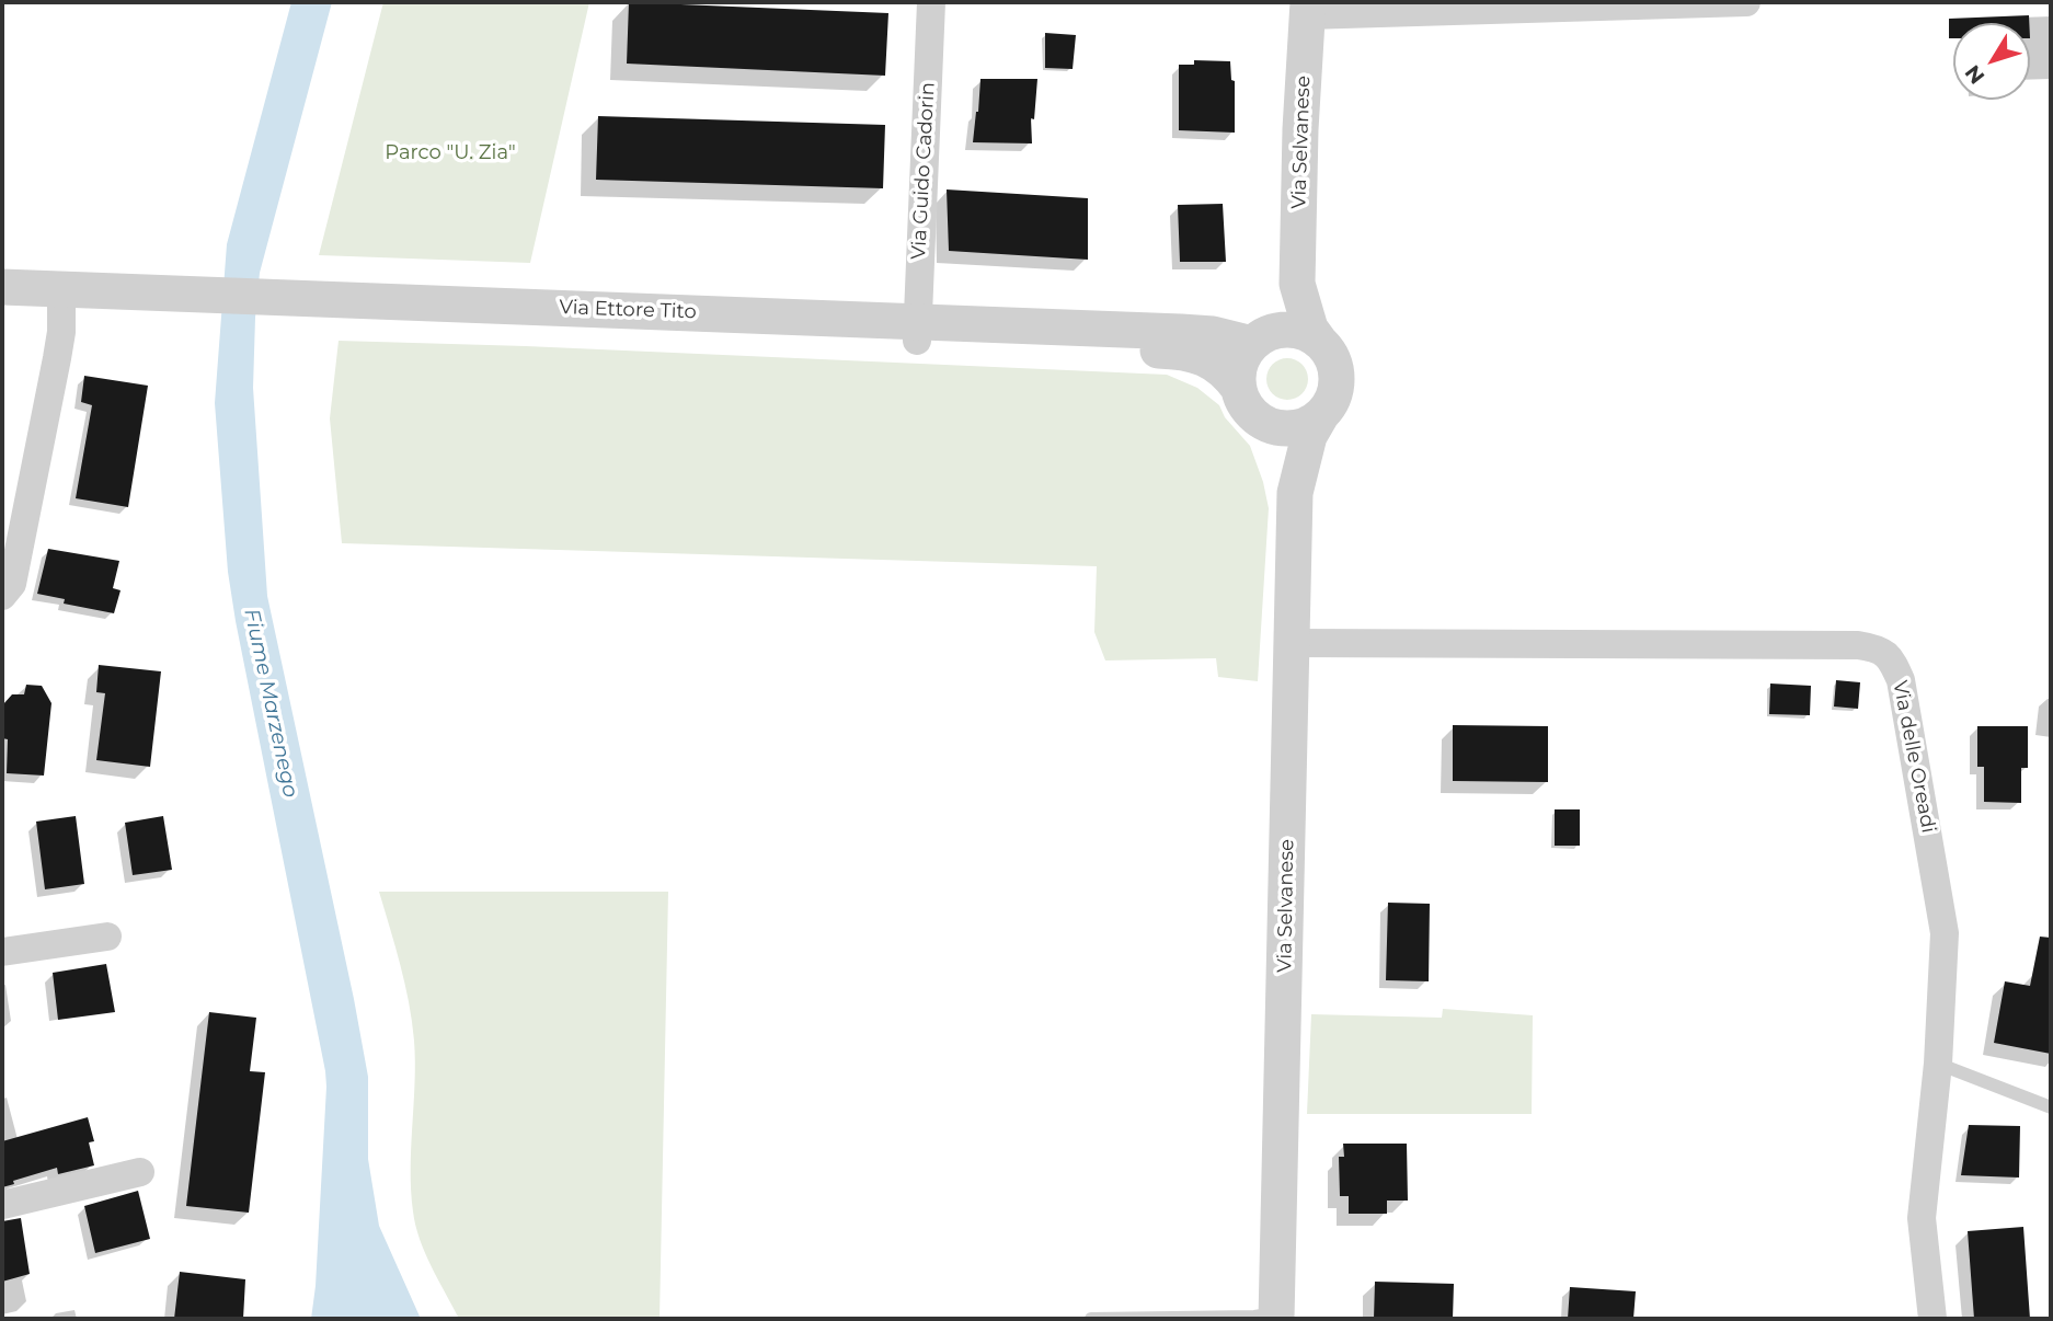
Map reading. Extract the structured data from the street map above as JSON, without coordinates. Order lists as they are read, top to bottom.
{
  "streets": {
    "street": [
      "Via Selvanese",
      "Via Guido Cadorin",
      "Via Ettore Tito",
      "Via delle Oreadi"
    ]
  },
  "crossings": [
    ["Via Selvanese", "Via Ettore Tito"],
    ["Via Selvanese", "Via delle Oreadi"],
    ["Via Guido Cadorin", "Via Ettore Tito"]
  ],
  "water": ["Fiume Marzenego"],
  "parks": ["Parco \"U. Zia\""],
  "north": "bottom left"
}
